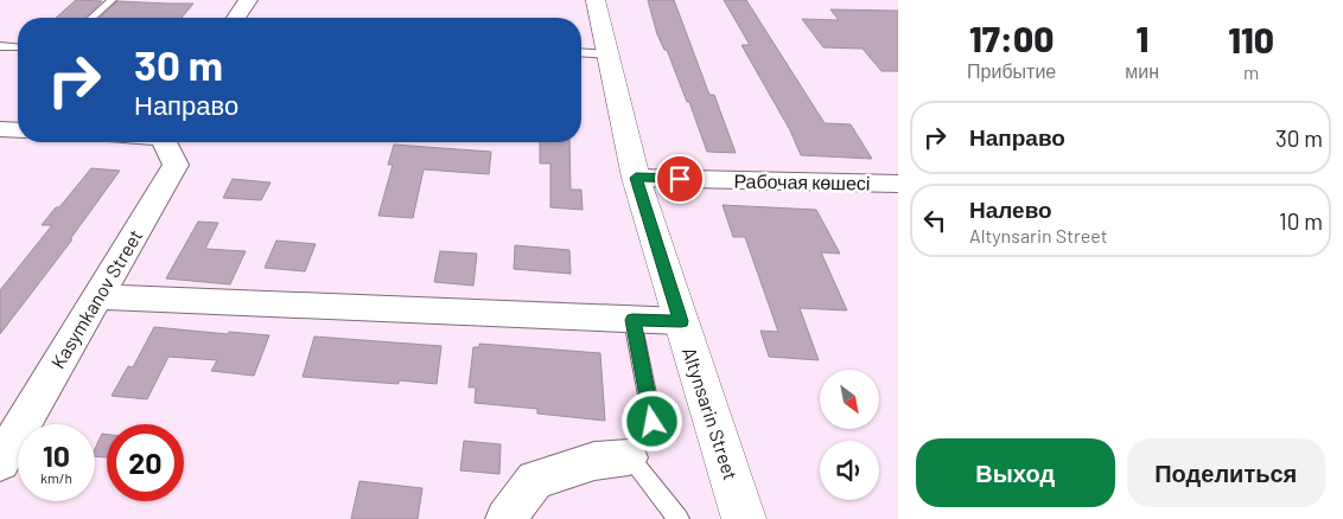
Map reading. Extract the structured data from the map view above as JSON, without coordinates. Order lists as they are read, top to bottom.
{
  "streets": {
    "street": ["Рабочая көшесі", "Kasymkanov Street", "Altynsarin Street"]
  },
  "crossings": [
    ["Рабочая көшесі", "Altynsarin Street"]
  ],
  "north": "bottom right",
  "page": {
    "eta": [
      "17:00",
      "Прибытие",
      "1",
      "мин",
      "110",
      "m"
    ],
    "turn": ["30 m", "Направо"],
    "list": [
      {
        "name": "Направо",
        "value": "30 m"
      },
      {
        "name": "Налево",
        "note": "Altynsarin Street",
        "value": "10 m"
      }
    ],
    "speed": "10 km/h",
    "limit": "20",
    "buttons": ["Выход", "Поделиться"]
  }
}
